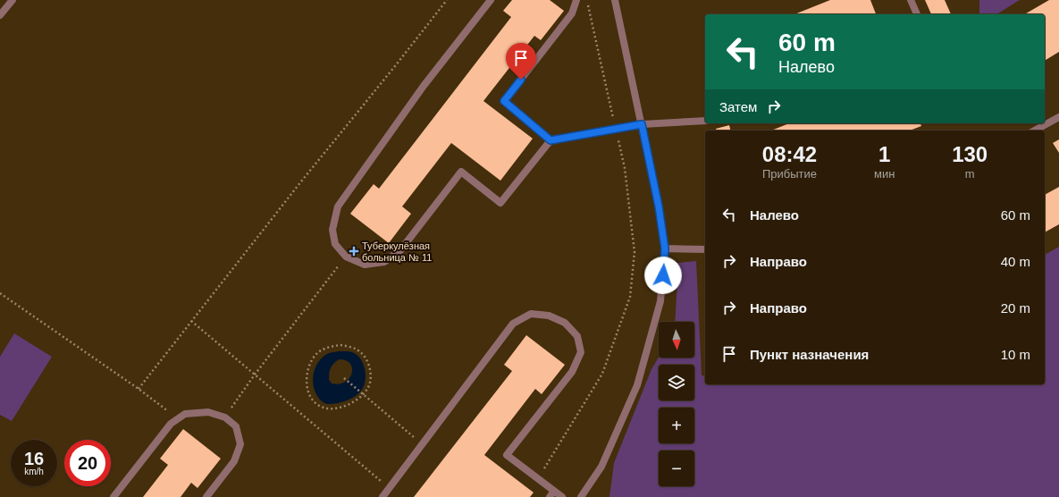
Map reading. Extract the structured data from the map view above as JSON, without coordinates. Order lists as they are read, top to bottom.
{
  "places": {
    "health": ["Туберкулёзная больница № 11"]
  },
  "north": "bottom",
  "page": {
    "turn": ["60 m", "Налево"],
    "then": "Затем",
    "eta": [
      "08:42",
      "Прибытие",
      "1",
      "мин",
      "130",
      "m"
    ],
    "list": [
      {
        "name": "Налево",
        "value": "60 m"
      },
      {
        "name": "Направо",
        "value": "40 m"
      },
      {
        "name": "Направо",
        "value": "20 m"
      },
      {
        "name": "Пункт назначения",
        "value": "10 m"
      }
    ],
    "map_buttons": ["+", "−"],
    "speed": "16 km/h",
    "limit": "20"
  }
}
